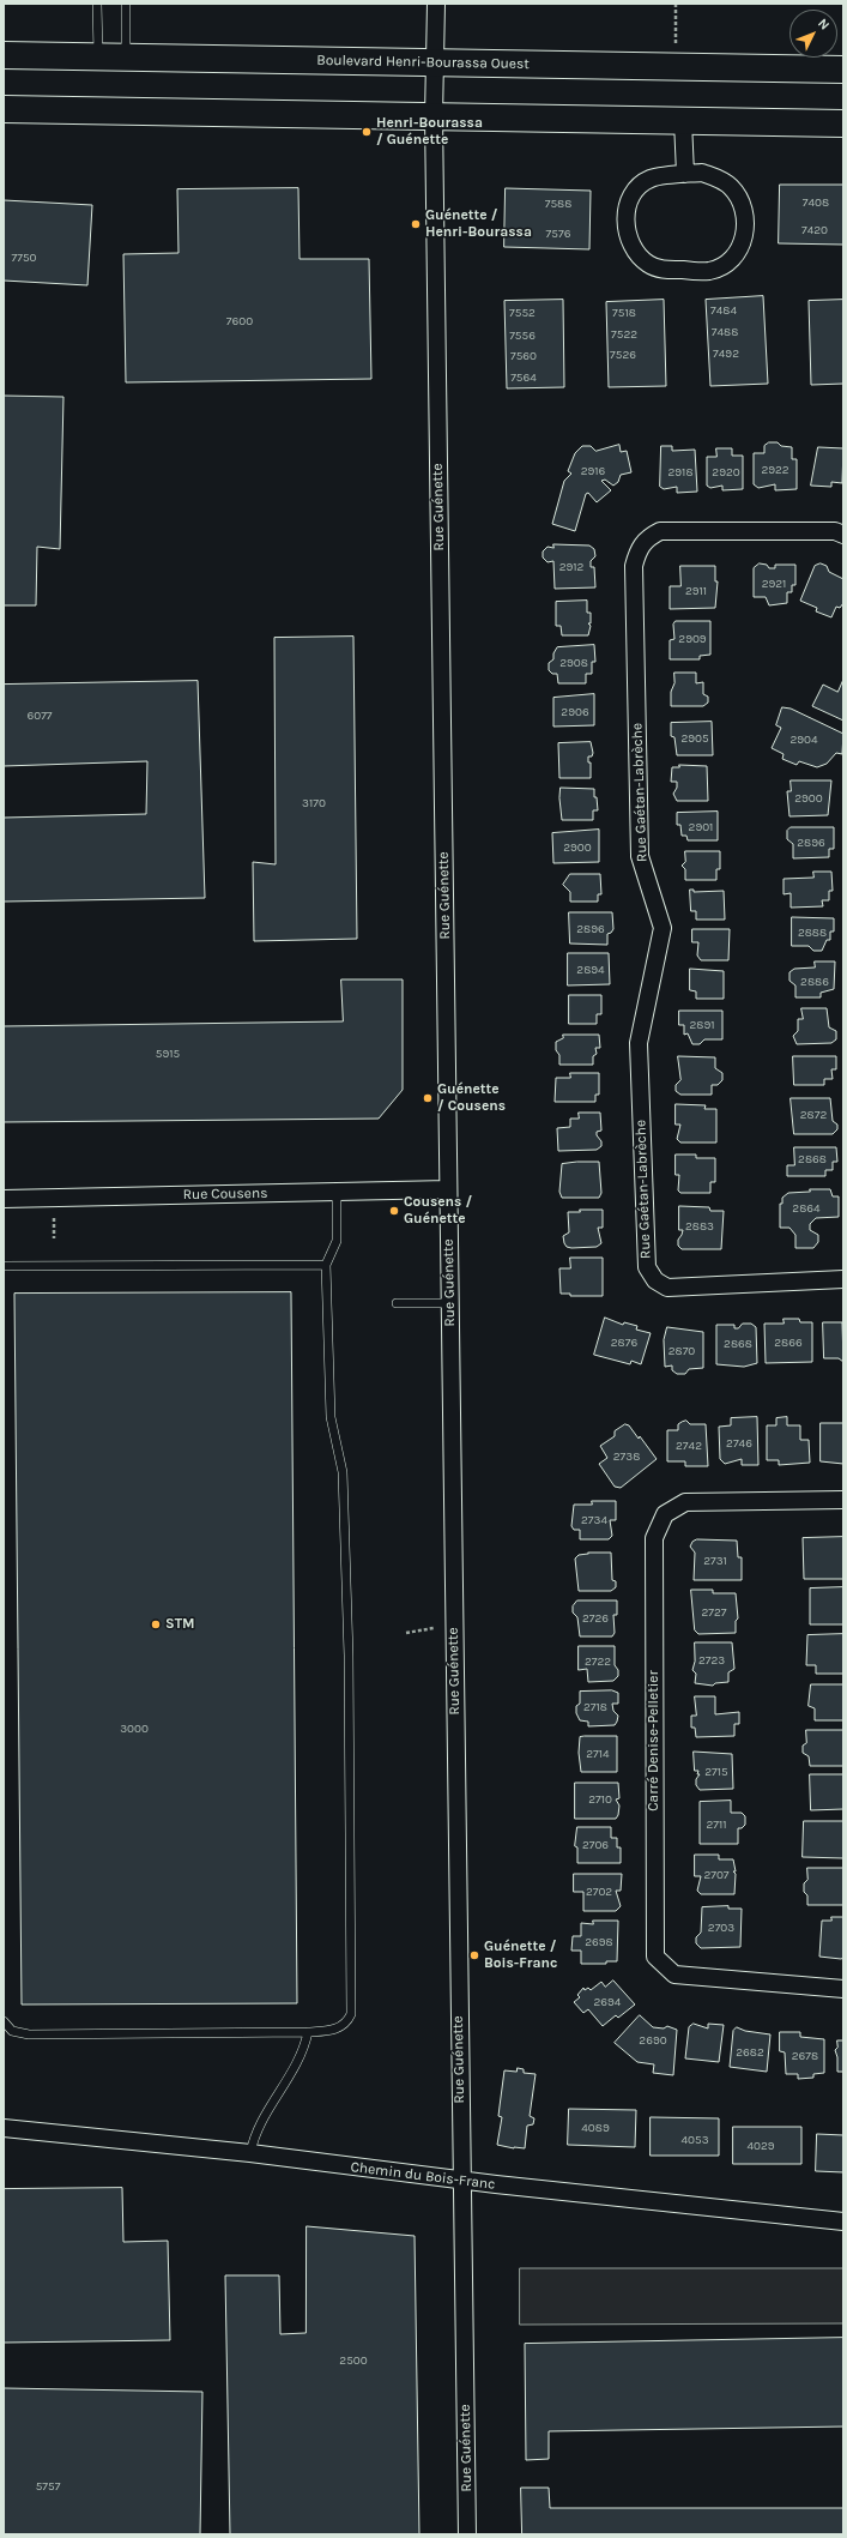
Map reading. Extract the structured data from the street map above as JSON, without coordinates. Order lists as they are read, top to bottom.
{
  "streets": {
    "main road": ["Boulevard Henri-Bourassa Ouest"],
    "street": [
      "Rue Guénette",
      "Rue Gaétan-Labrèche",
      "Rue Cousens",
      "Carré Denise-Pelletier",
      "Chemin du Bois-Franc"
    ]
  },
  "crossings": [
    ["Boulevard Henri-Bourassa Ouest", "Rue Guénette"],
    ["Rue Guénette", "Rue Cousens"],
    ["Rue Guénette", "Chemin du Bois-Franc"]
  ],
  "places": [
    "Henri-Bourassa / Guénette",
    "Guénette / Henri-Bourassa",
    "Guénette / Cousens",
    "Cousens / Guénette",
    "STM",
    "Guénette / Bois-Franc"
  ],
  "house_numbers": [
    "7408",
    "7588",
    "7420",
    "7576",
    "7750",
    "7484",
    "7552",
    "7518",
    "7600",
    "7488",
    "7522",
    "7556",
    "7492",
    "7526",
    "7560",
    "7564",
    "2922",
    "2916",
    "2918",
    "2920",
    "2912",
    "2921",
    "2911",
    "2909",
    "2908",
    "2906",
    "6077",
    "2905",
    "2904",
    "2900",
    "3170",
    "2901",
    "2896",
    "2900",
    "2896",
    "2888",
    "2894",
    "2886",
    "2891",
    "5915",
    "2872",
    "2868",
    "2864",
    "2883",
    "2876",
    "2866",
    "2868",
    "2870",
    "2746",
    "2742",
    "2738",
    "2734",
    "2731",
    "2727",
    "2726",
    "2723",
    "2722",
    "2718",
    "3000",
    "2714",
    "2715",
    "2710",
    "2711",
    "2706",
    "2707",
    "2702",
    "2703",
    "2698",
    "2694",
    "2690",
    "2682",
    "2678",
    "4089",
    "4053",
    "4029",
    "2500",
    "5757"
  ],
  "north": "top right"
}
